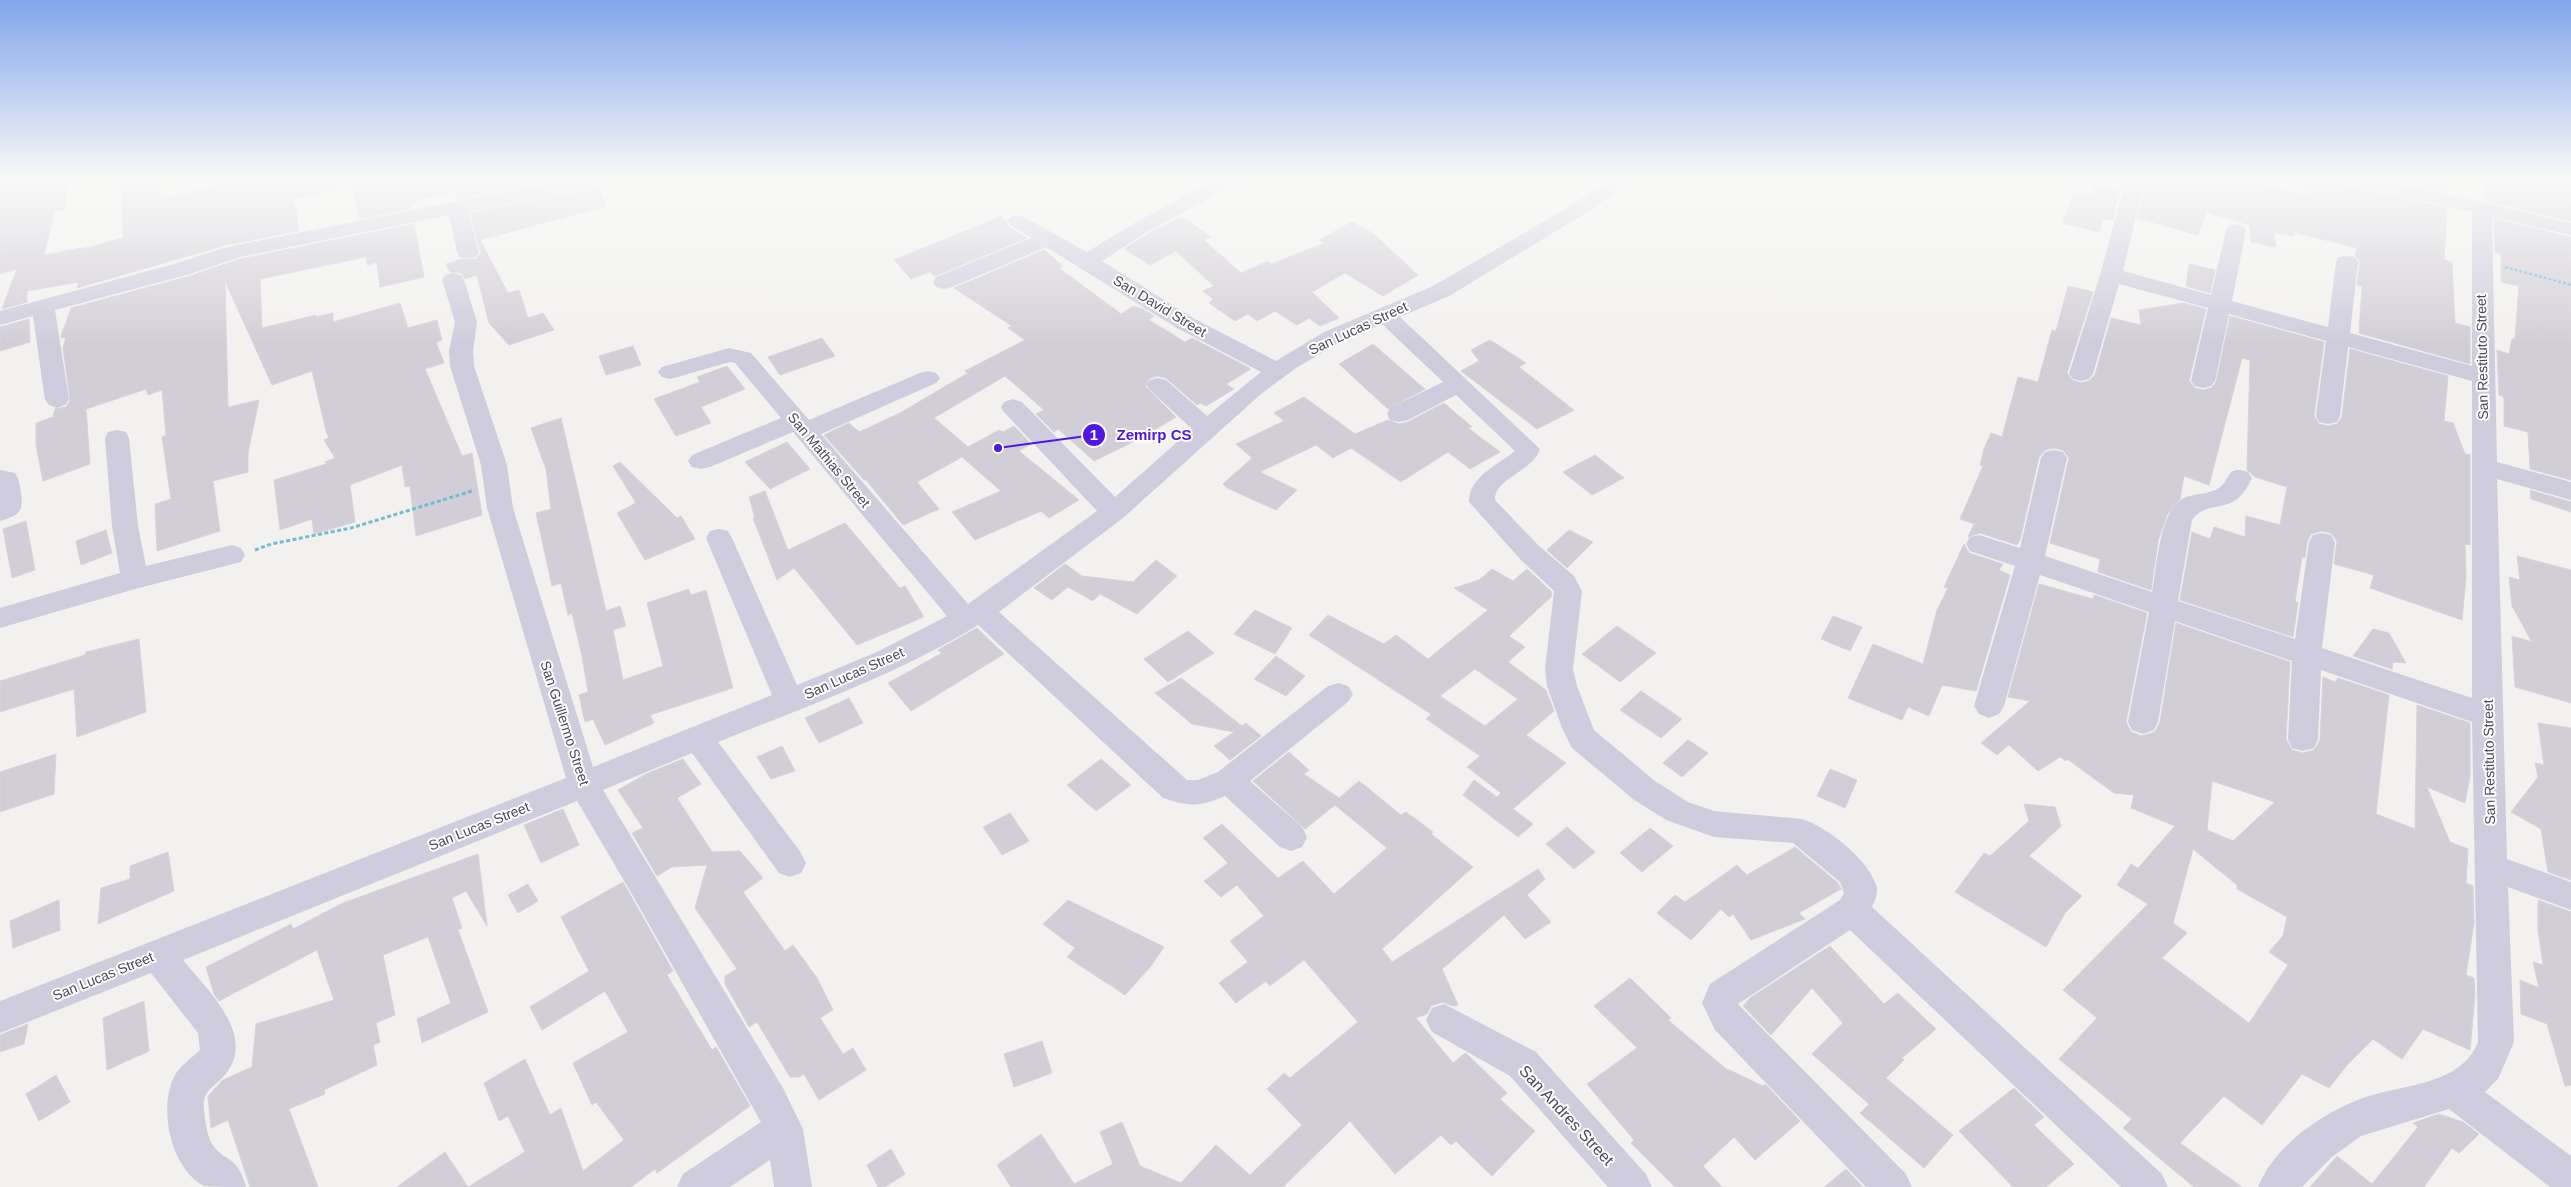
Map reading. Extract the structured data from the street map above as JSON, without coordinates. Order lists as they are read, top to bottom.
{
  "streets": {
    "street": [
      "San David Street",
      "San Lucas Street",
      "San Restituto Street",
      "San Mathias Street",
      "San Guillermo Street",
      "San Andres Street"
    ]
  },
  "crossings": [
    ["San David Street", "San Lucas Street"],
    ["San Lucas Street", "San Mathias Street"],
    ["San Lucas Street", "San Guillermo Street"]
  ],
  "places": ["Zemirp CS"]
}
